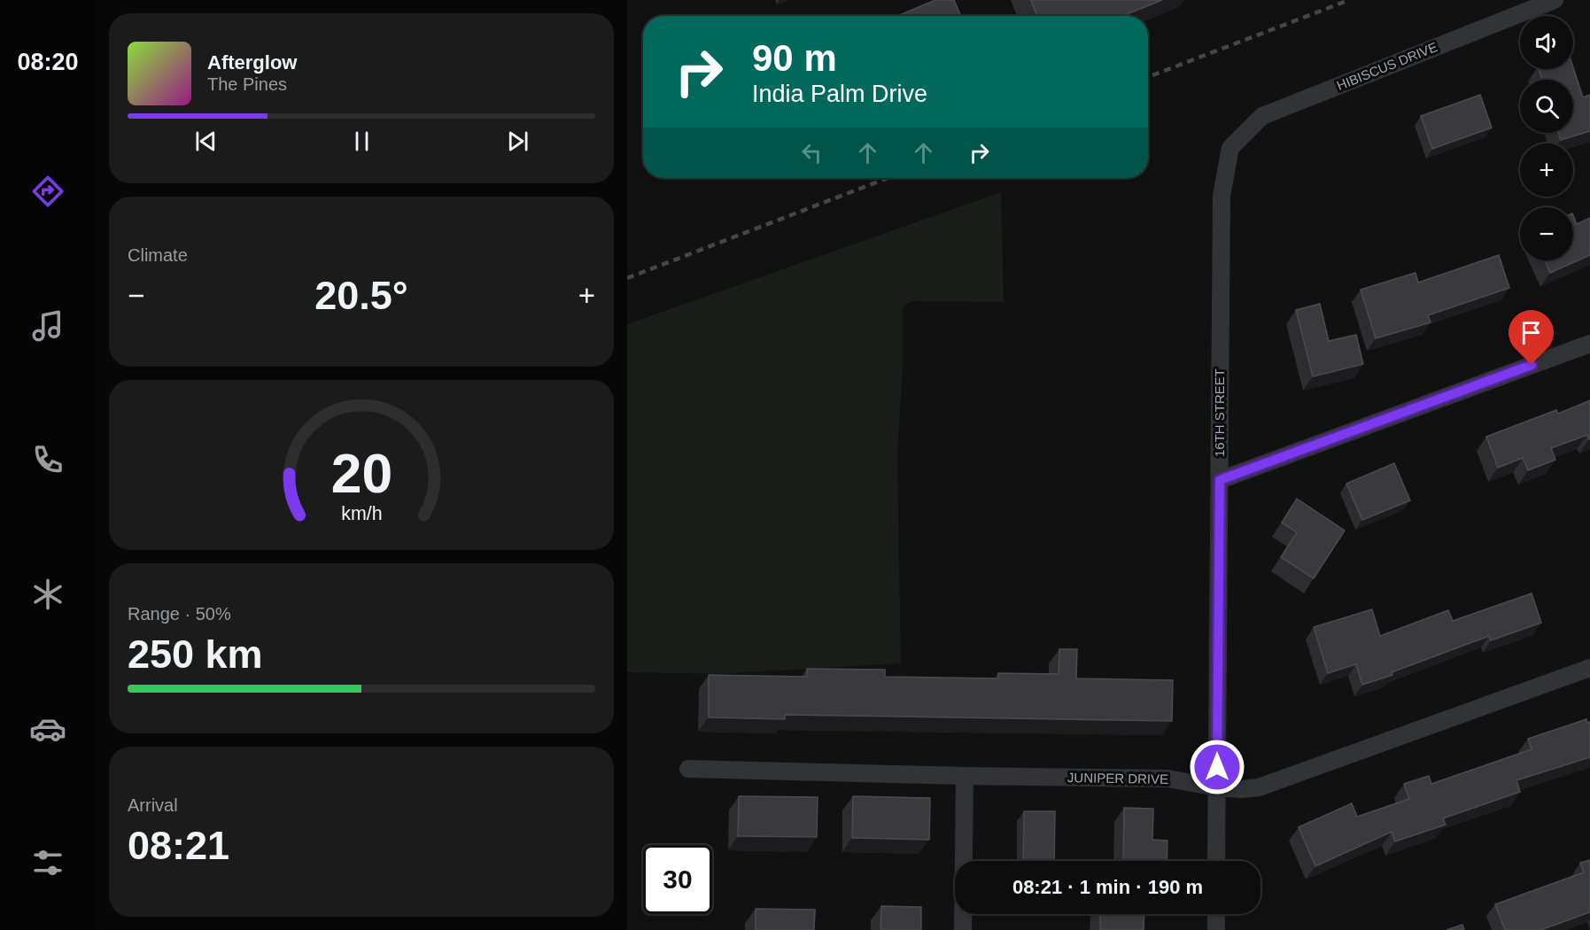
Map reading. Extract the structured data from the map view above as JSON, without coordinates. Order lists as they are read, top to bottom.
{
  "streets": {
    "street": ["HIBISCUS DRIVE", "16TH STREET", "JUNIPER DRIVE"]
  },
  "crossings": [
    ["HIBISCUS DRIVE", "16TH STREET"],
    ["16TH STREET", "JUNIPER DRIVE"]
  ],
  "page": {
    "tabs": "08:20",
    "map_buttons": ["+", "−"],
    "turn": ["90 m", "India Palm Drive"],
    "song": ["Afterglow", "The Pines"],
    "tile": [
      "Climate",
      ["Range · 50%", "250 km"],
      ["Arrival", "08:21"]
    ],
    "heat": ["−", "20.5°", "+"],
    "limit": "30",
    "trip": "08:21 · 1 min · 190 m",
    "gauge": ["20", "km/h"]
  }
}
